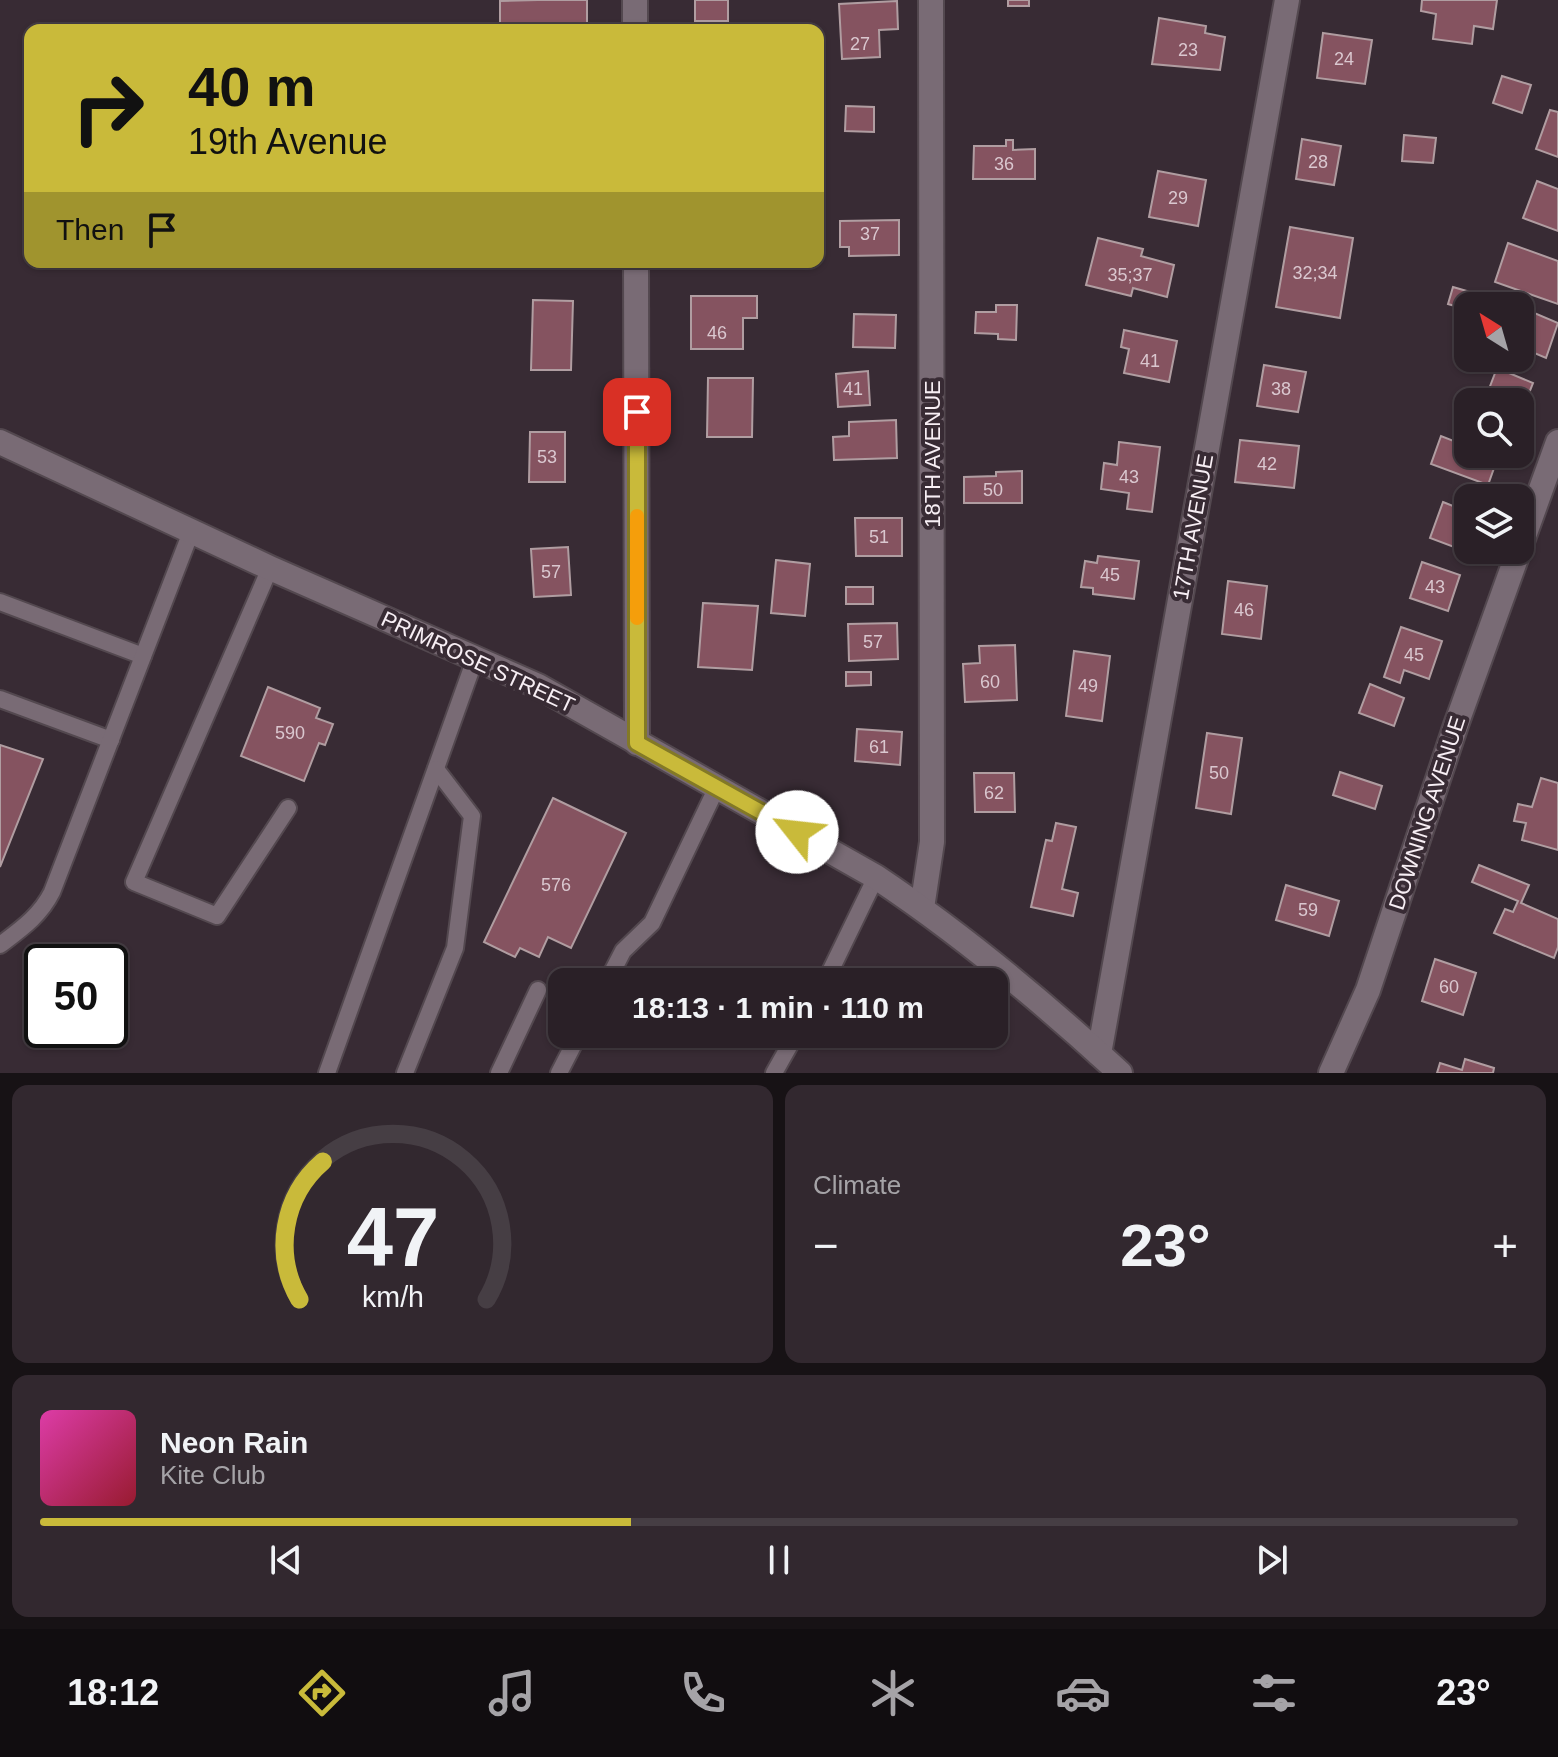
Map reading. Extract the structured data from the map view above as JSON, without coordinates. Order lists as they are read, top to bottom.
{
  "streets": {
    "street": [
      "18TH AVENUE",
      "17TH AVENUE",
      "PRIMROSE STREET",
      "DOWNING AVENUE"
    ]
  },
  "crossings": [
    ["18TH AVENUE", "PRIMROSE STREET"],
    ["17TH AVENUE", "PRIMROSE STREET"]
  ],
  "house_numbers": [
    "27",
    "23",
    "24",
    "28",
    "36",
    "29",
    "37",
    "32;34",
    "35;37",
    "46",
    "41",
    "41",
    "38",
    "53",
    "42",
    "43",
    "50",
    "51",
    "57",
    "45",
    "43",
    "46",
    "57",
    "45",
    "60",
    "49",
    "590",
    "61",
    "50",
    "62",
    "576",
    "59",
    "60"
  ],
  "north": "top left",
  "page": {
    "turn": ["40 m", "19th Avenue"],
    "then": "Then",
    "limit": "50",
    "trip": "18:13 · 1 min · 110 m",
    "tile": "Climate",
    "heat": ["−", "23°", "+"],
    "song": ["Neon Rain", "Kite Club"],
    "tabs": ["18:12", "23°"],
    "gauge": ["47", "km/h"]
  }
}
